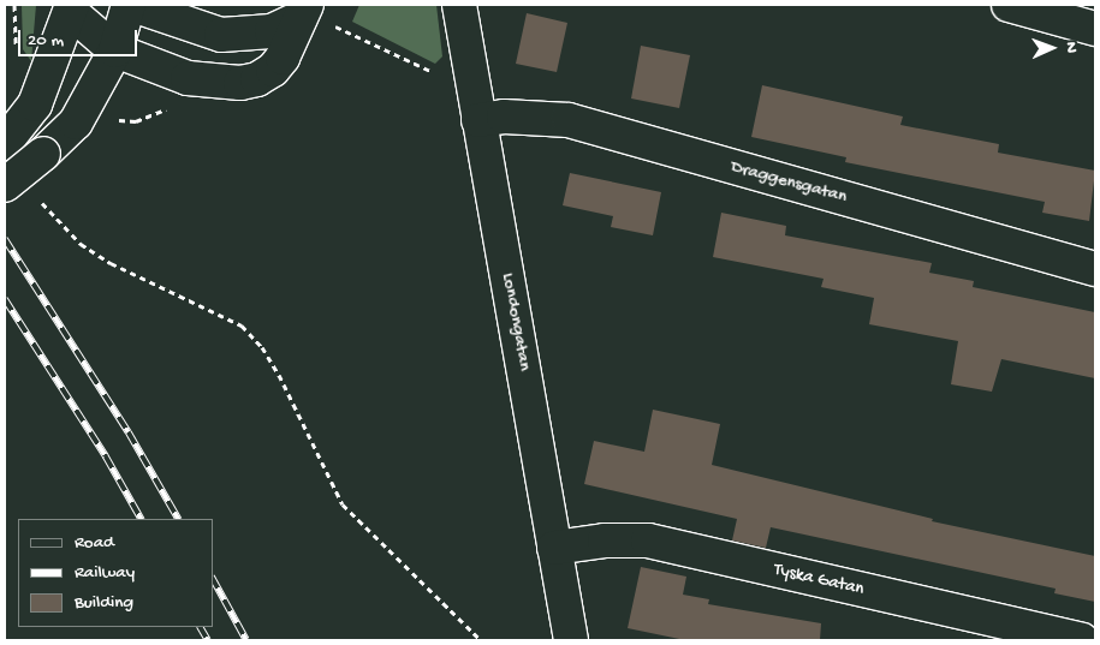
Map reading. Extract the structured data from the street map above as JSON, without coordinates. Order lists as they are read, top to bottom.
{
  "streets": {
    "street": ["Draggensgatan", "Londongatan", "Tyska Gatan"]
  },
  "crossings": [
    ["Draggensgatan", "Londongatan"],
    ["Londongatan", "Tyska Gatan"]
  ],
  "legend": ["Road", "Railway", "Building"],
  "scale_bar": "20 m",
  "north": "right"
}
